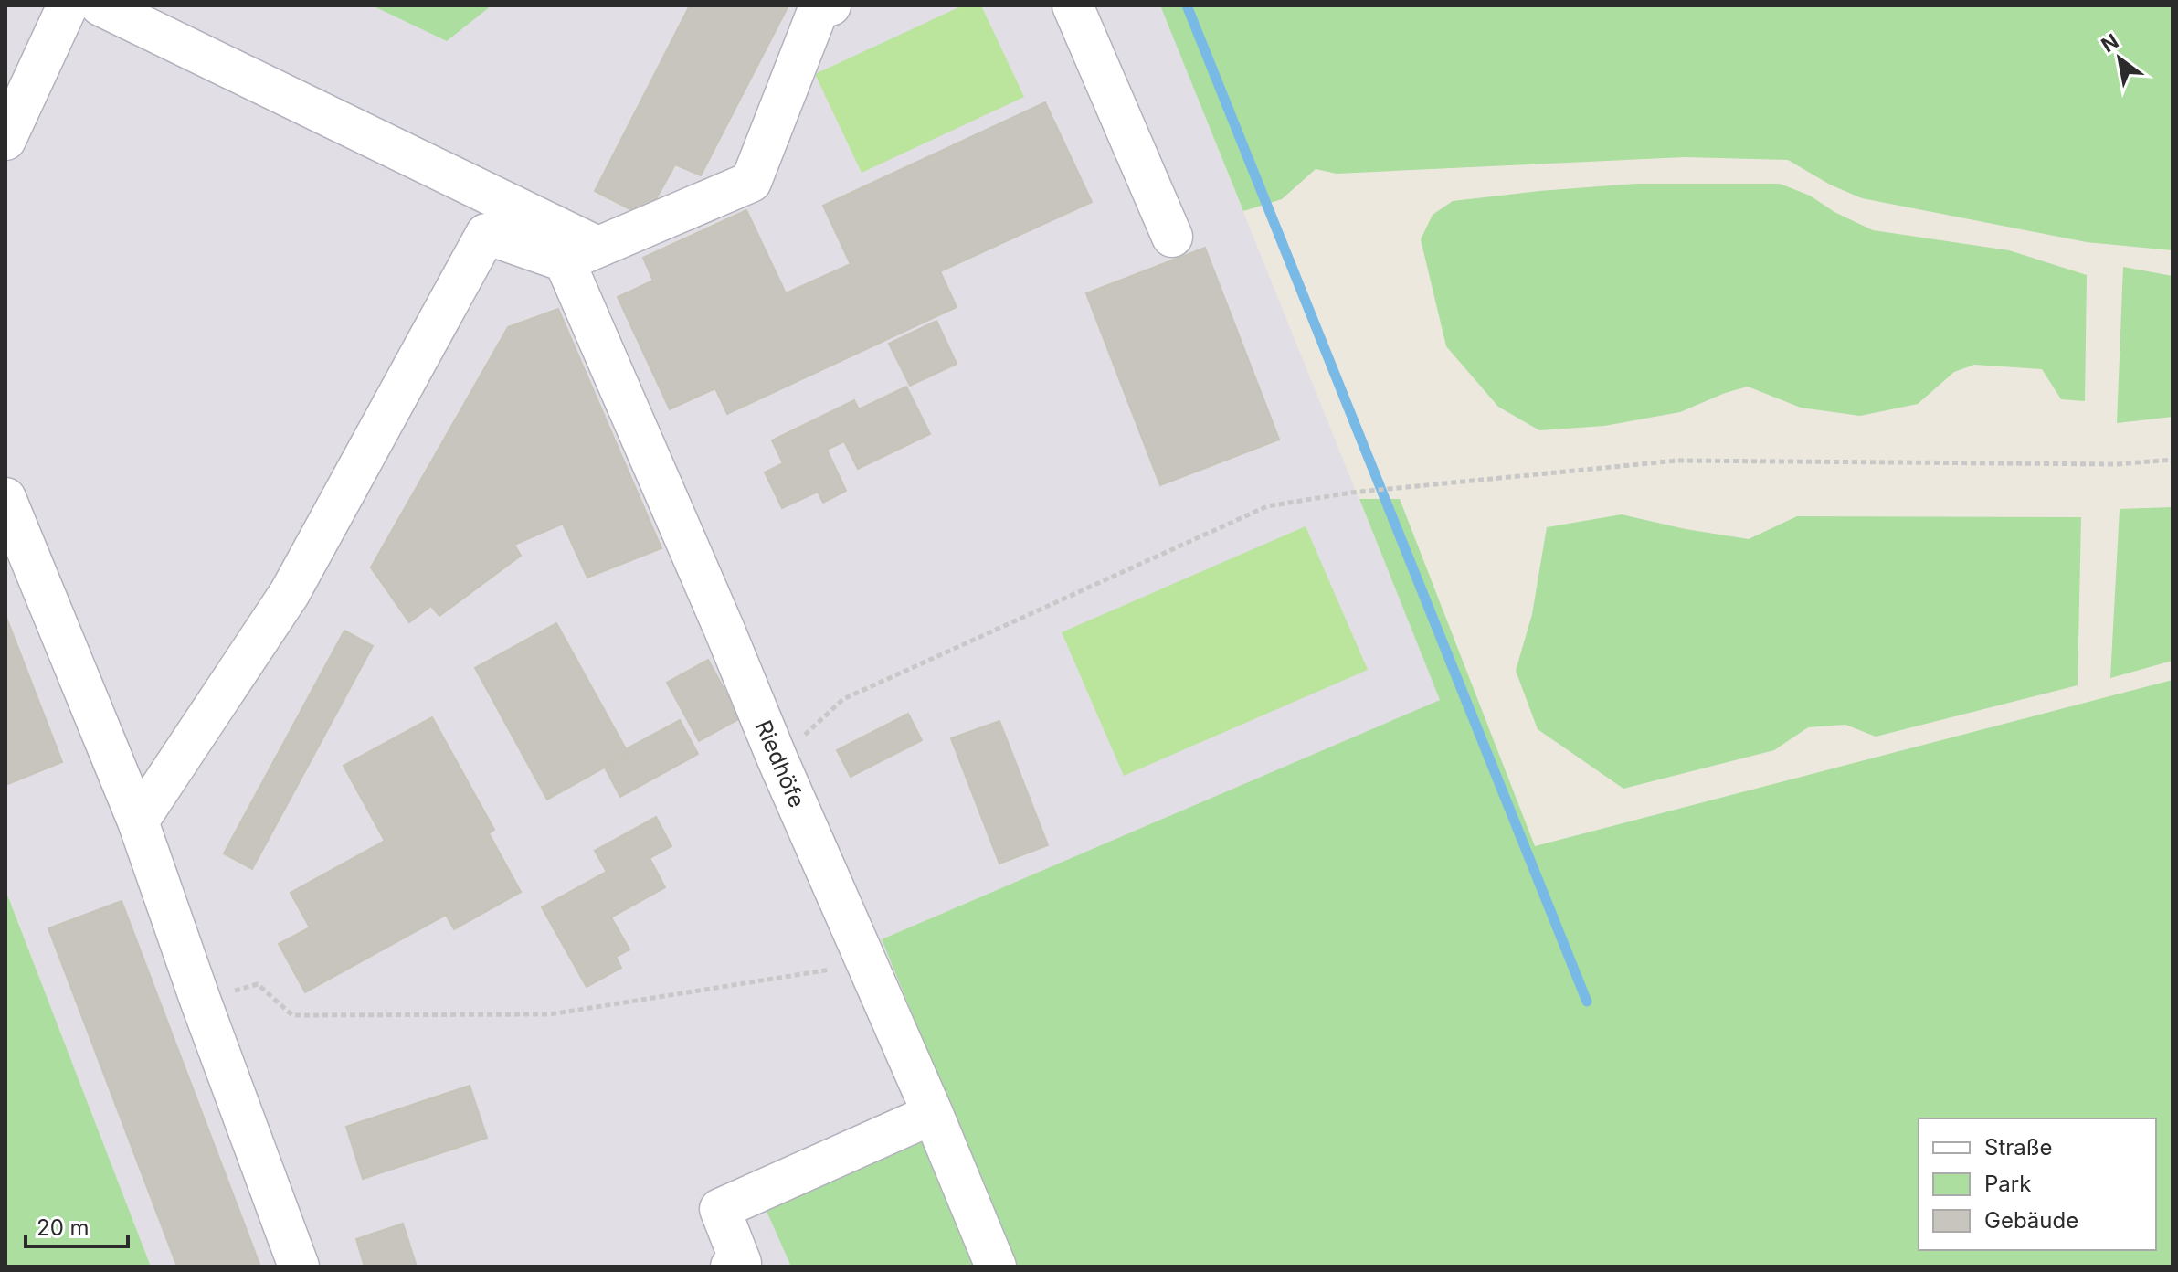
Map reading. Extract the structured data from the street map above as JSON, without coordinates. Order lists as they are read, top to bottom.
{
  "streets": {
    "street": ["Riedhöfe"]
  },
  "legend": ["Straße", "Park", "Gebäude"],
  "scale_bar": "20 m",
  "north": "top left"
}
